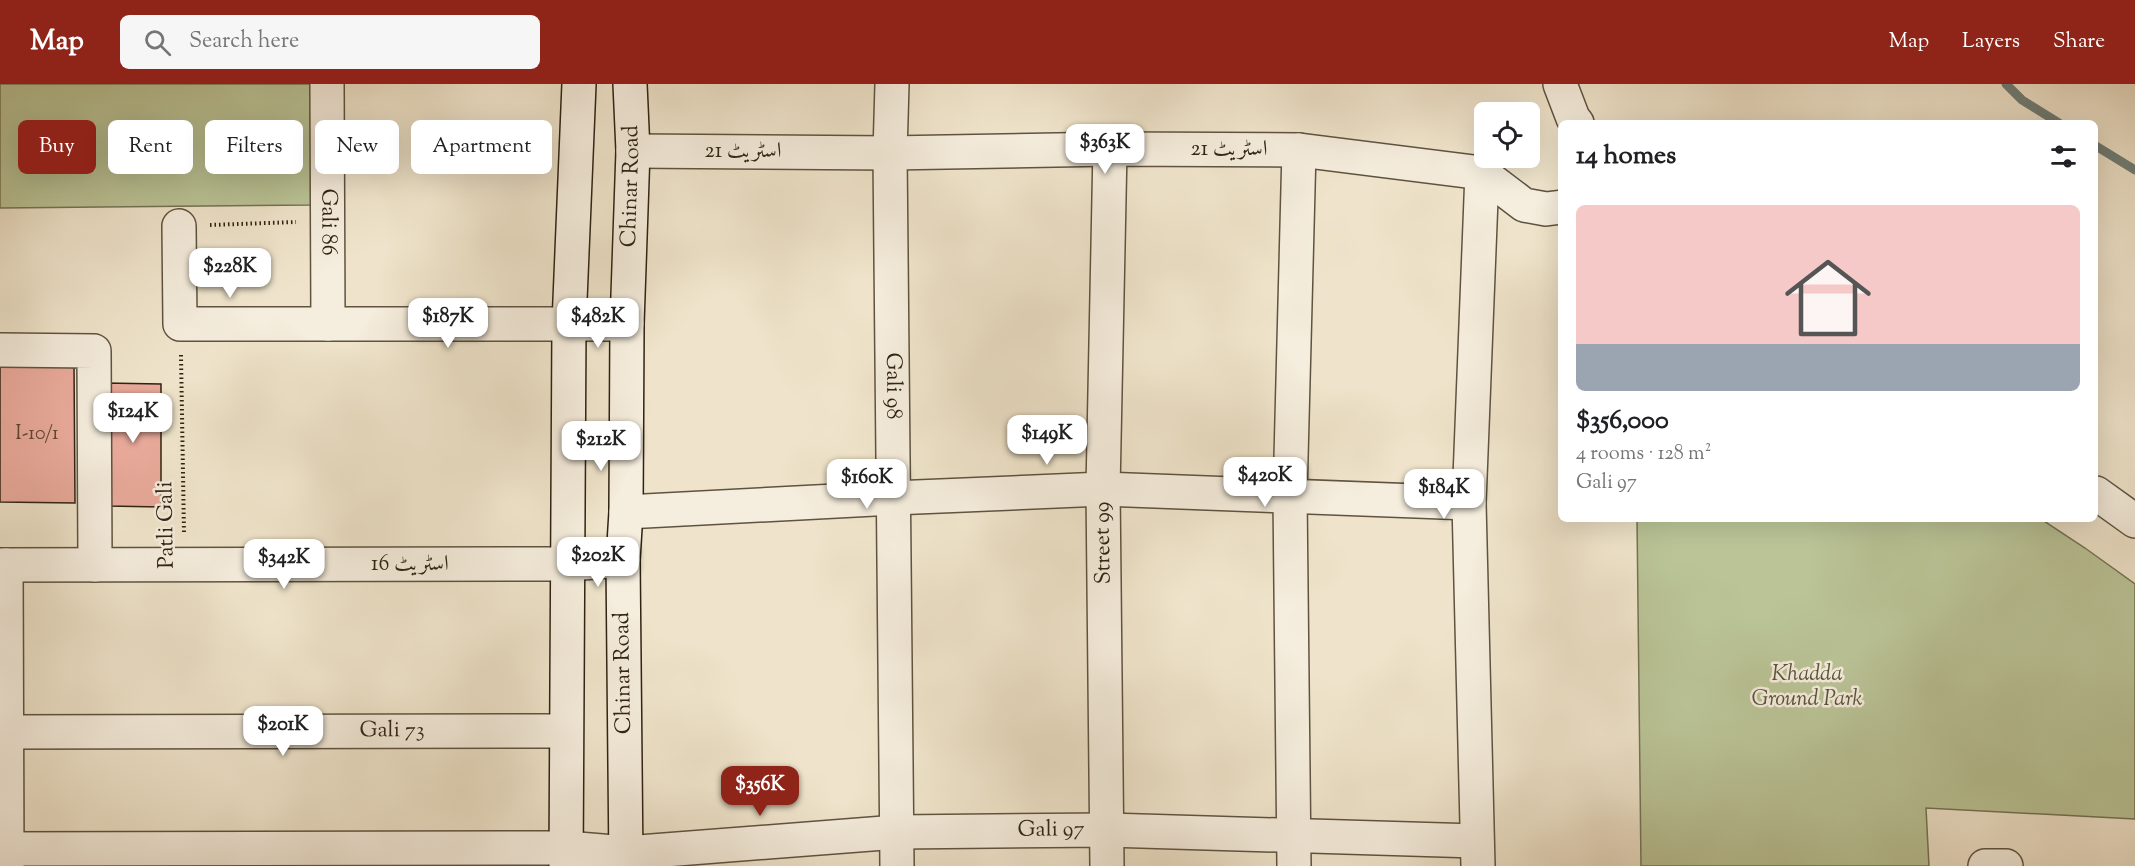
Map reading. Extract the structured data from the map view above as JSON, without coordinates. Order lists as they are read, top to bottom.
{
  "streets": {
    "street": [
      "اسٹریٹ 21",
      "Chinar Road",
      "Gali 86",
      "Gali 98",
      "Street 99",
      "اسٹریٹ 16",
      "Gali 73",
      "Gali 97"
    ],
    "path": ["Patli Gali"]
  },
  "crossings": [
    ["اسٹریٹ 21", "Chinar Road"],
    ["اسٹریٹ 21", "Gali 98"],
    ["اسٹریٹ 21", "Street 99"],
    ["Chinar Road", "اسٹریٹ 16"],
    ["Chinar Road", "Gali 97"],
    ["Gali 98", "Gali 97"],
    ["Street 99", "Gali 97"]
  ],
  "parks": ["Khadda Ground Park"],
  "house_numbers": ["I-10/1"],
  "page": {
    "header": "Map",
    "search": "Search here",
    "nav": ["Map", "Layers", "Share"],
    "chip": [
      "Buy",
      "Rent",
      "Filters",
      "New",
      "Apartment"
    ],
    "heading": "14 homes",
    "price": [
      "$363K",
      "$228K",
      "$187K",
      "$482K",
      "$124K",
      "$149K",
      "$212K",
      "$420K",
      "$160K",
      "$184K",
      "$202K",
      "$342K",
      "$201K",
      "$356K"
    ],
    "list": [
      {
        "name": "$356,000",
        "note": "4 rooms · 128 m² · Gali 97"
      }
    ]
  }
}
